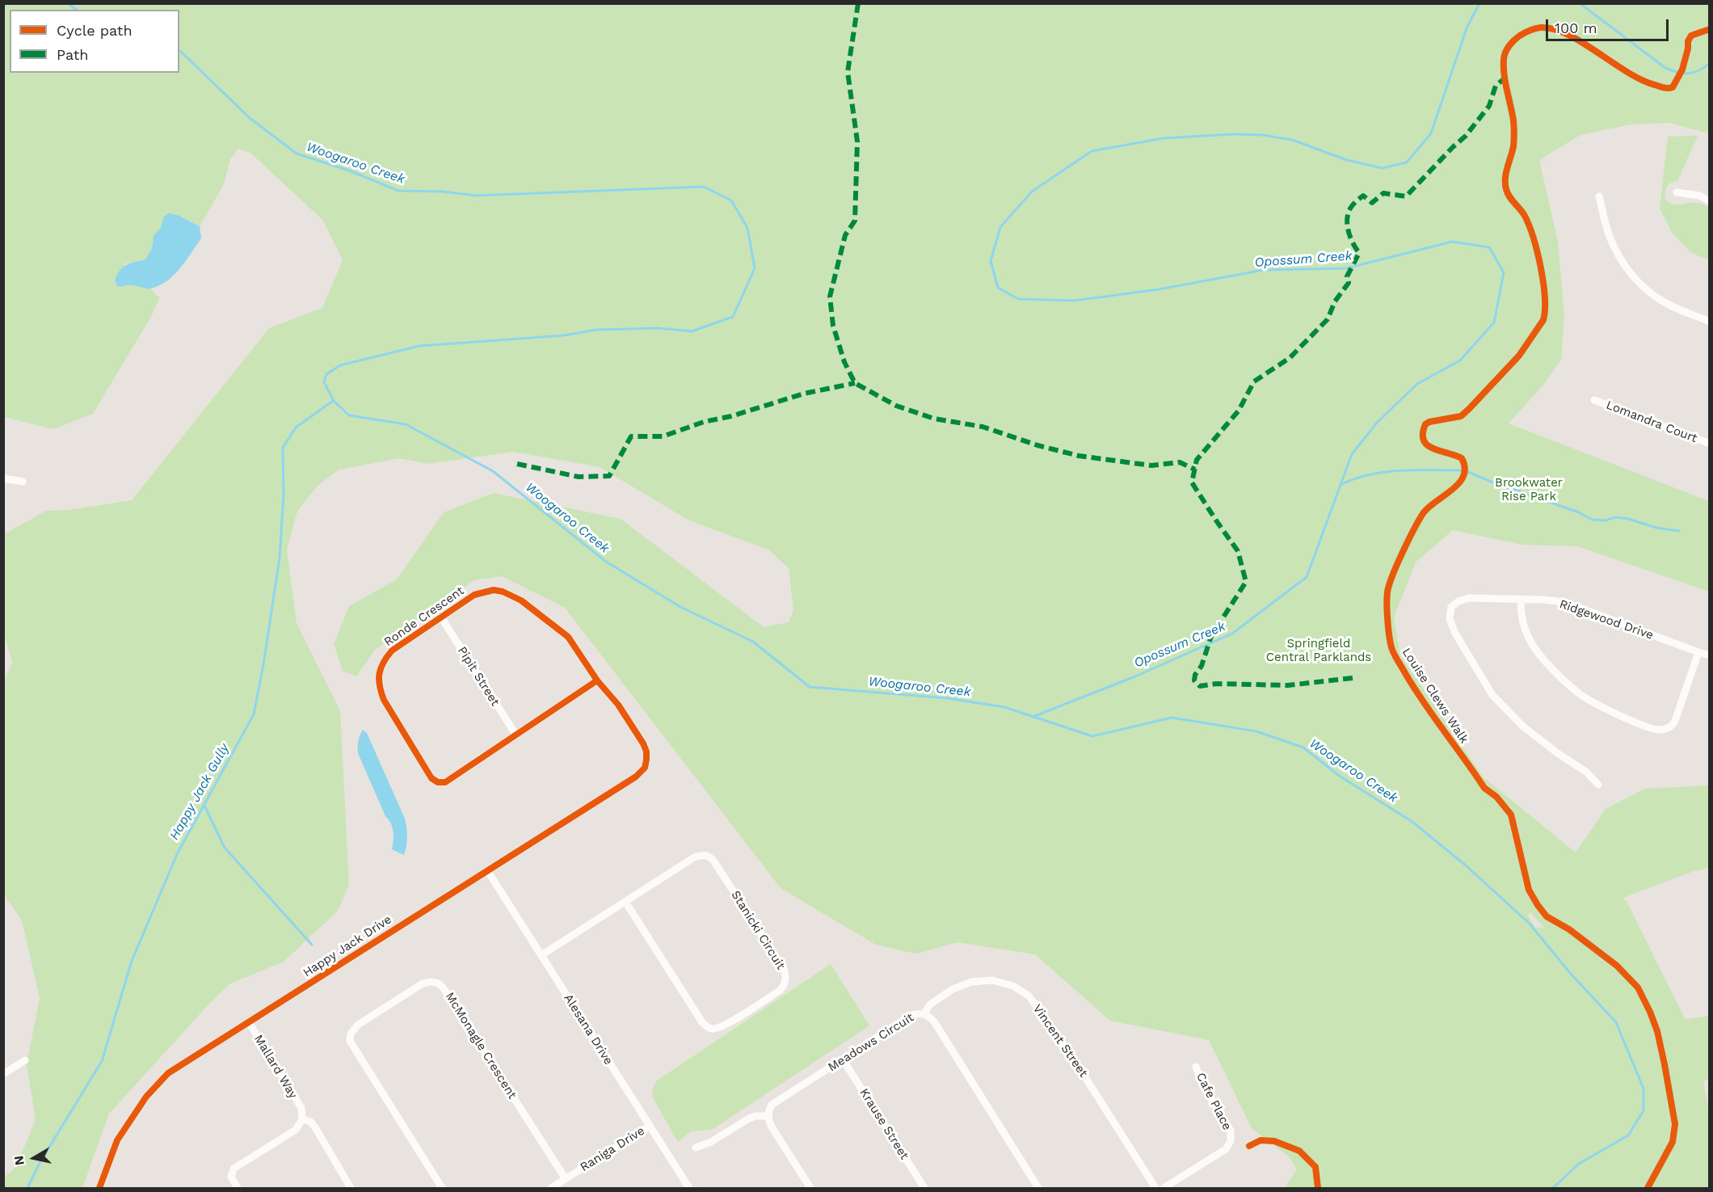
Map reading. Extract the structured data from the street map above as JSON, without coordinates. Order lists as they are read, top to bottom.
{
  "streets": {
    "street": [
      "Lomandra Court",
      "Ronde Crescent",
      "Ridgewood Drive",
      "Pipit Street",
      "Stanicki Circuit",
      "Happy Jack Drive",
      "Alesana Drive",
      "Vincent Street",
      "Meadows Circuit",
      "McMonagle Crescent",
      "Mallard Way",
      "Cafe Place",
      "Krause Street",
      "Raniga Drive"
    ],
    "cycle path": ["Louise Clews Walk"]
  },
  "crossings": [
    ["Ronde Crescent", "Pipit Street"],
    ["Ronde Crescent", "Happy Jack Drive"],
    ["Stanicki Circuit", "Alesana Drive"],
    ["Happy Jack Drive", "Alesana Drive"],
    ["Happy Jack Drive", "Mallard Way"],
    ["Alesana Drive", "Raniga Drive"],
    ["Vincent Street", "Meadows Circuit"],
    ["Meadows Circuit", "Krause Street"],
    ["McMonagle Crescent", "Raniga Drive"]
  ],
  "water": ["Woogaroo Creek", "Opossum Creek", "Happy Jack Gully"],
  "parks": ["Brookwater Rise Park", "Springfield Central Parklands"],
  "legend": ["Cycle path", "Path"],
  "scale_bar": "100 m",
  "north": "left"
}
